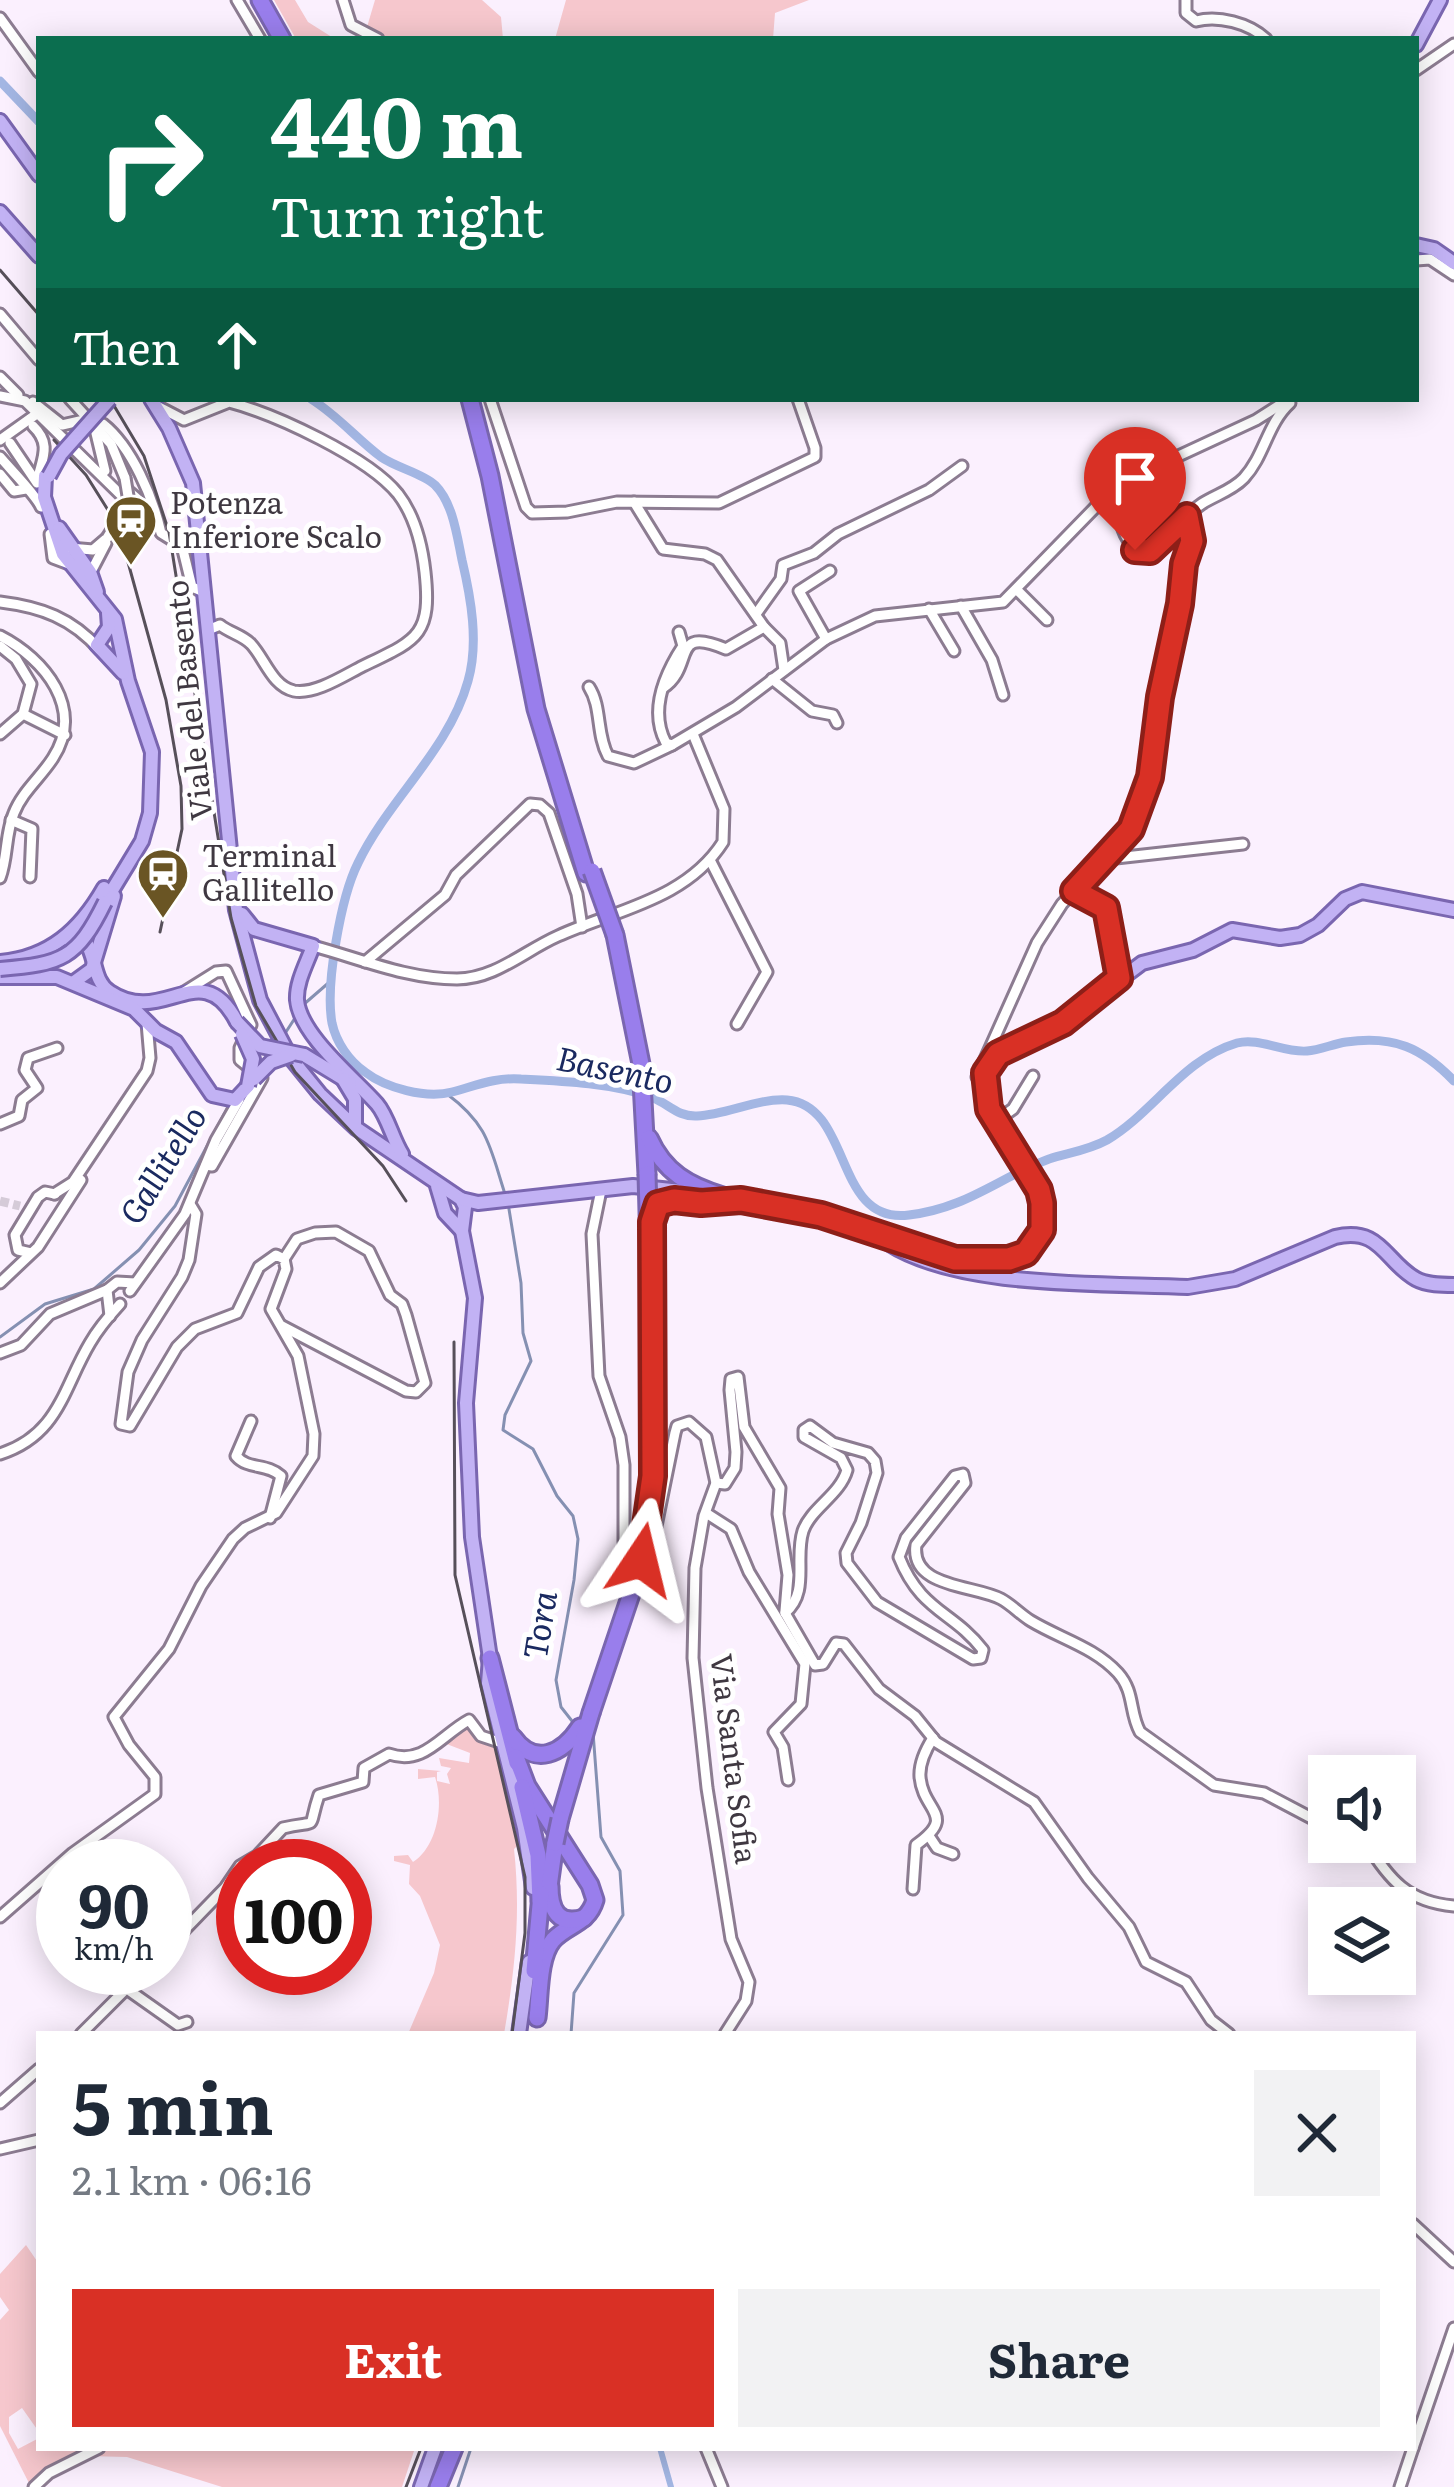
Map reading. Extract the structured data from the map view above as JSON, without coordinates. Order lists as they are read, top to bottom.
{
  "streets": {
    "main road": ["Viale del Basento"],
    "street": ["Via Santa Sofia"]
  },
  "water": ["Basento", "Gallitello", "Tora"],
  "places": {
    "station": ["Potenza Inferiore Scalo", "Terminal Gallitello"]
  },
  "page": {
    "turn": ["440 m", "Turn right"],
    "then": "Then",
    "speed": "90 km/h",
    "limit": "100",
    "heading": ["5 min", "2.1 km · 06:16"],
    "buttons": ["Exit", "Share"]
  }
}
